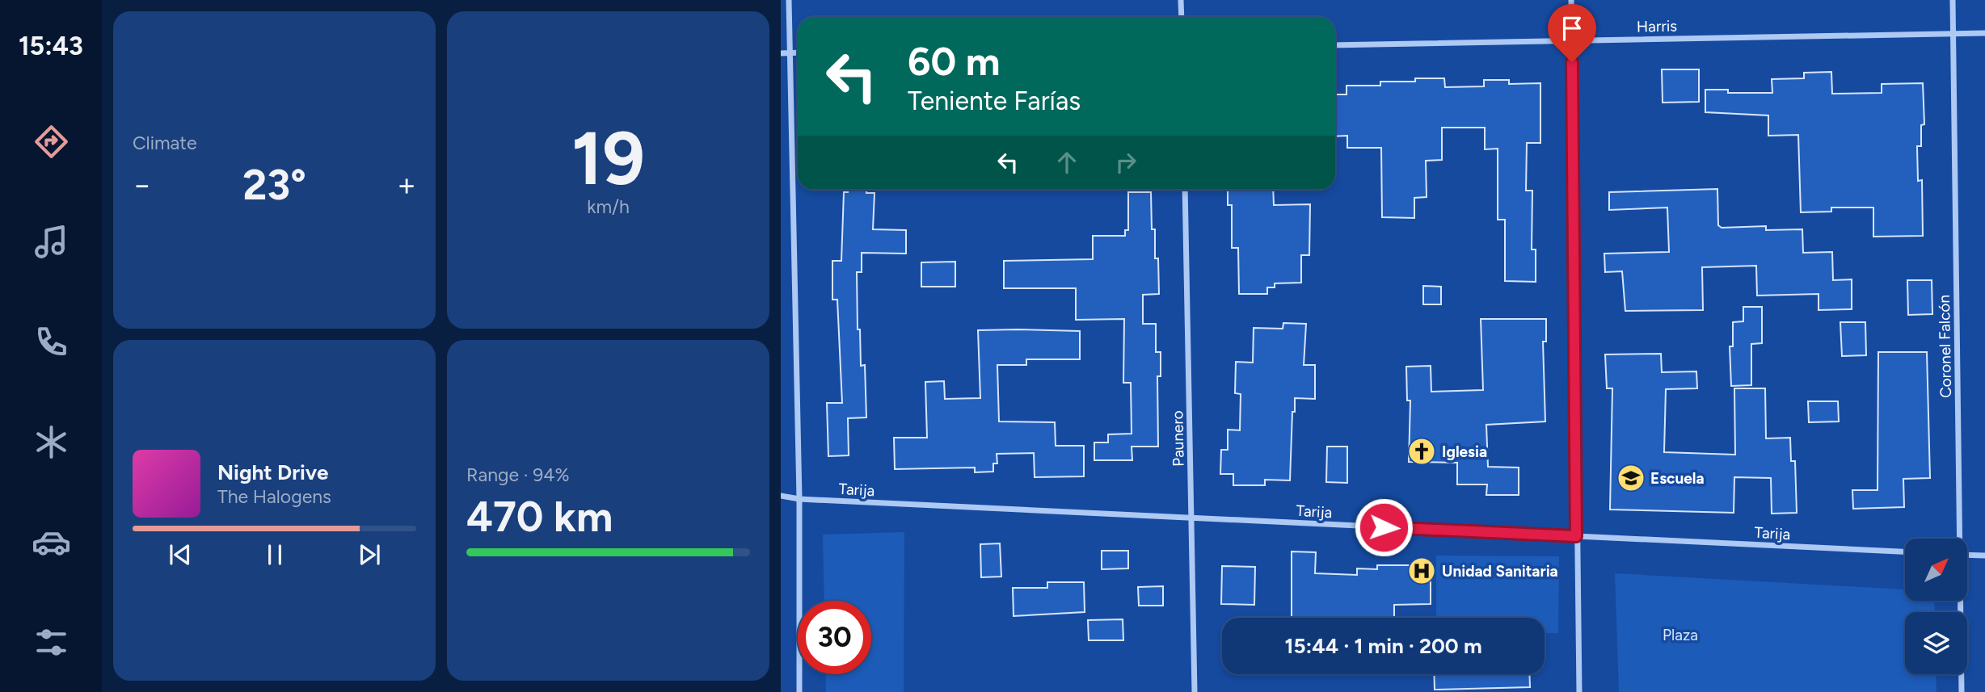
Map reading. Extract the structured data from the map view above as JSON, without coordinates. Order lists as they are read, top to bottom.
{
  "streets": {
    "street": [
      "Harris",
      "Coronel Falcón",
      "Paunero",
      "Tarija"
    ]
  },
  "crossings": [
    ["Harris", "Coronel Falcón"],
    ["Paunero", "Tarija"]
  ],
  "parks": ["Plaza"],
  "places": {
    "church": ["Iglesia"],
    "school or university": ["Escuela"],
    "hospital": ["Unidad Sanitaria"]
  },
  "north": "top right",
  "page": {
    "tabs": "15:43",
    "tile": [
      "Climate",
      ["19", "km/h"],
      ["Range · 94%", "470 km"]
    ],
    "turn": ["60 m", "Teniente Farías"],
    "heat": ["−", "23°", "+"],
    "song": ["Night Drive", "The Halogens"],
    "limit": "30",
    "trip": "15:44 · 1 min · 200 m"
  }
}
